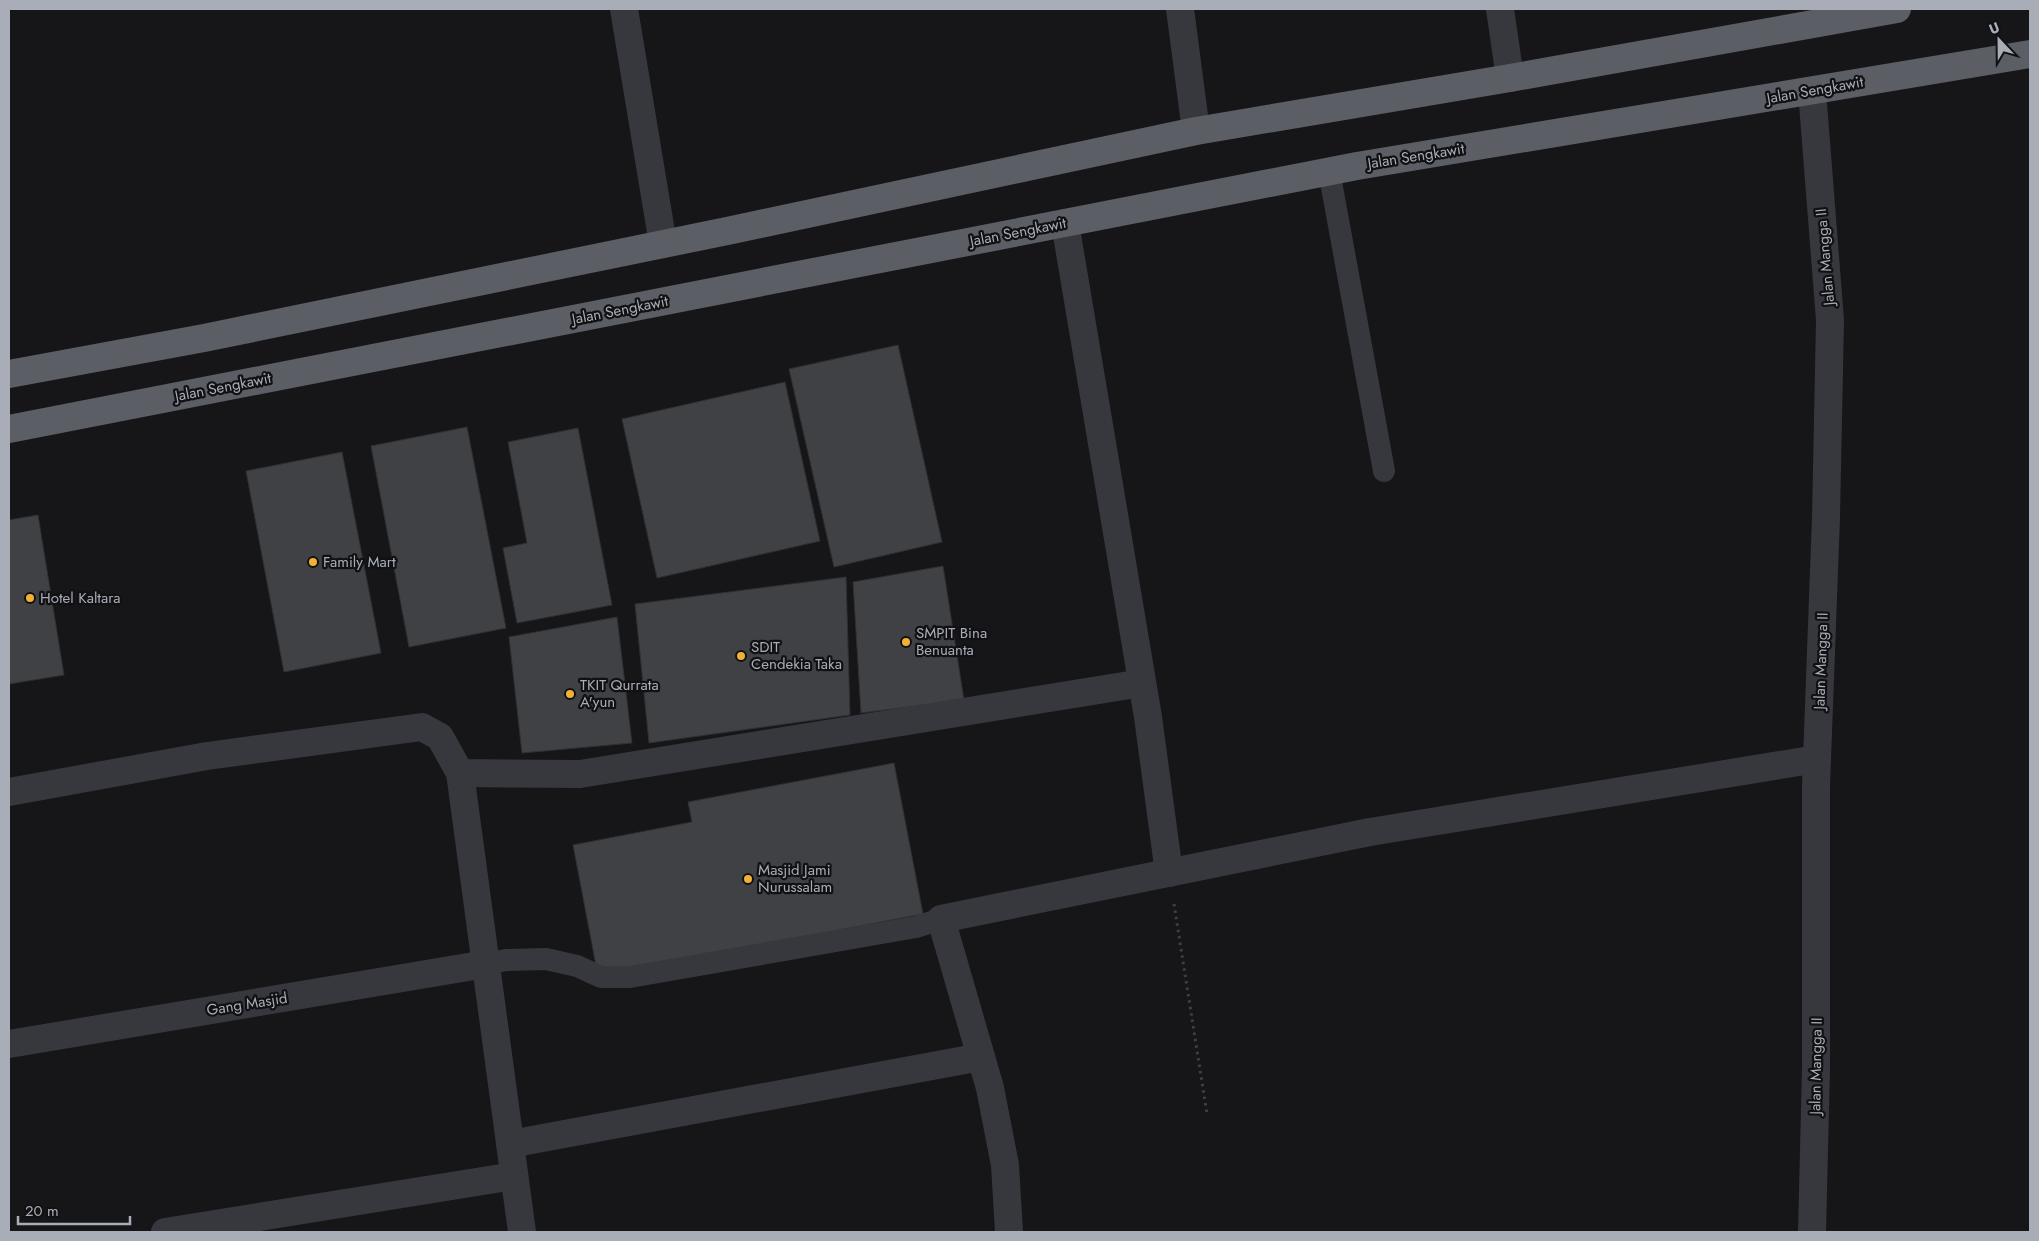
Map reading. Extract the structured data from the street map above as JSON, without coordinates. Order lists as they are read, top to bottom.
{
  "streets": {
    "highway": ["Jalan Sengkawit"],
    "street": ["Jalan Mangga II", "Gang Masjid"]
  },
  "crossings": [
    ["Jalan Sengkawit", "Jalan Mangga II"]
  ],
  "places": [
    "Family Mart",
    "Hotel Kaltara",
    "SMPIT Bina Benuanta",
    "SDIT Cendekia Taka",
    "TKIT Qurrata A'yun",
    "Masjid Jami Nurussalam"
  ],
  "scale_bar": "20 m",
  "north": "top"
}
